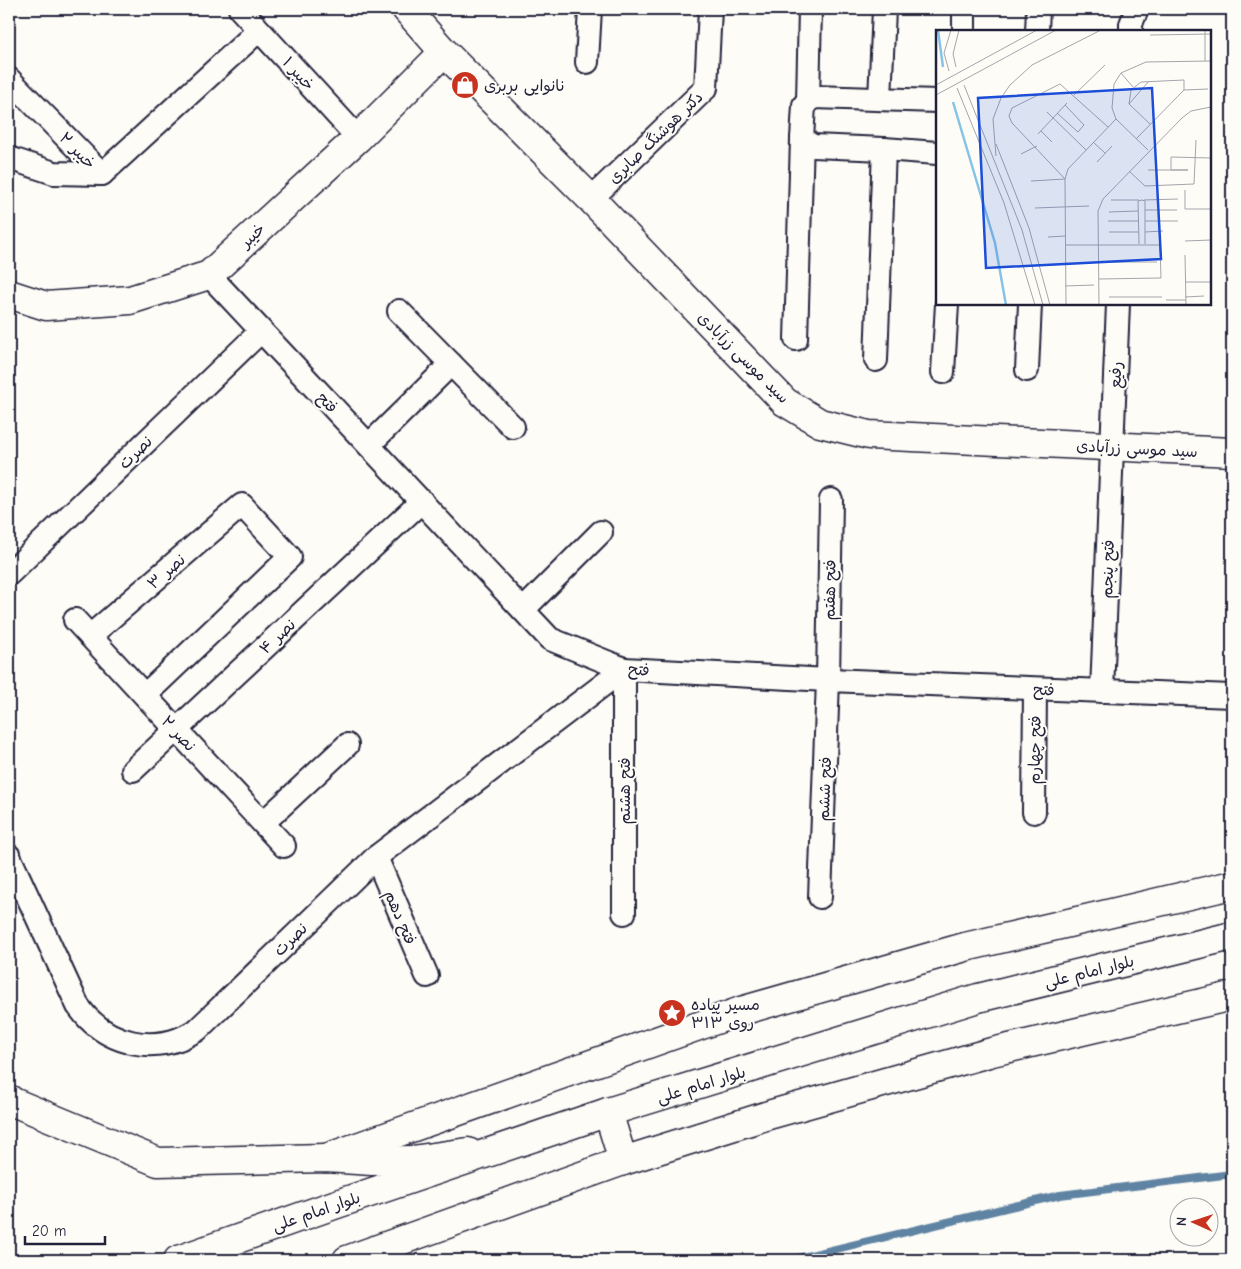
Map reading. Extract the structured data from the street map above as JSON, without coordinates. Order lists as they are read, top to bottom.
{
  "streets": {
    "main road": ["خیبر", "سید موسی زرآبادی", "بلوار امام علی"],
    "street": [
      "خیبر ۱",
      "دکتر هوشنگ صابری",
      "خیبر ۲",
      "رفیع",
      "فتح",
      "نصرت",
      "فتح پنجم",
      "نصر ۳",
      "فتح هفتم",
      "نصر ۴",
      "نصر ۲",
      "فتح چهارم",
      "فتح ششم",
      "فتح هشتم",
      "فتح دهم"
    ]
  },
  "crossings": [
    ["خیبر ۱", "خیبر"],
    ["دکتر هوشنگ صابری", "سید موسی زرآبادی"],
    ["خیبر", "سید موسی زرآبادی"],
    ["خیبر", "فتح"],
    ["سید موسی زرآبادی", "رفیع"],
    ["سید موسی زرآبادی", "فتح پنجم"],
    ["رفیع", "فتح پنجم"],
    ["فتح", "نصرت"],
    ["فتح", "فتح پنجم"],
    ["فتح", "فتح هفتم"],
    ["فتح", "نصر ۴"],
    ["فتح", "فتح چهارم"],
    ["فتح", "فتح ششم"],
    ["فتح", "فتح هشتم"],
    ["نصرت", "فتح هشتم"],
    ["نصرت", "فتح دهم"],
    ["نصر ۳", "نصر ۲"],
    ["فتح هفتم", "فتح ششم"],
    ["نصر ۴", "نصر ۲"]
  ],
  "places": {
    "shop": ["نانوایی بربری"],
    "place": ["مسیر پیاده روی ۳۱۳"]
  },
  "scale_bar": "20 m",
  "north": "left"
}
